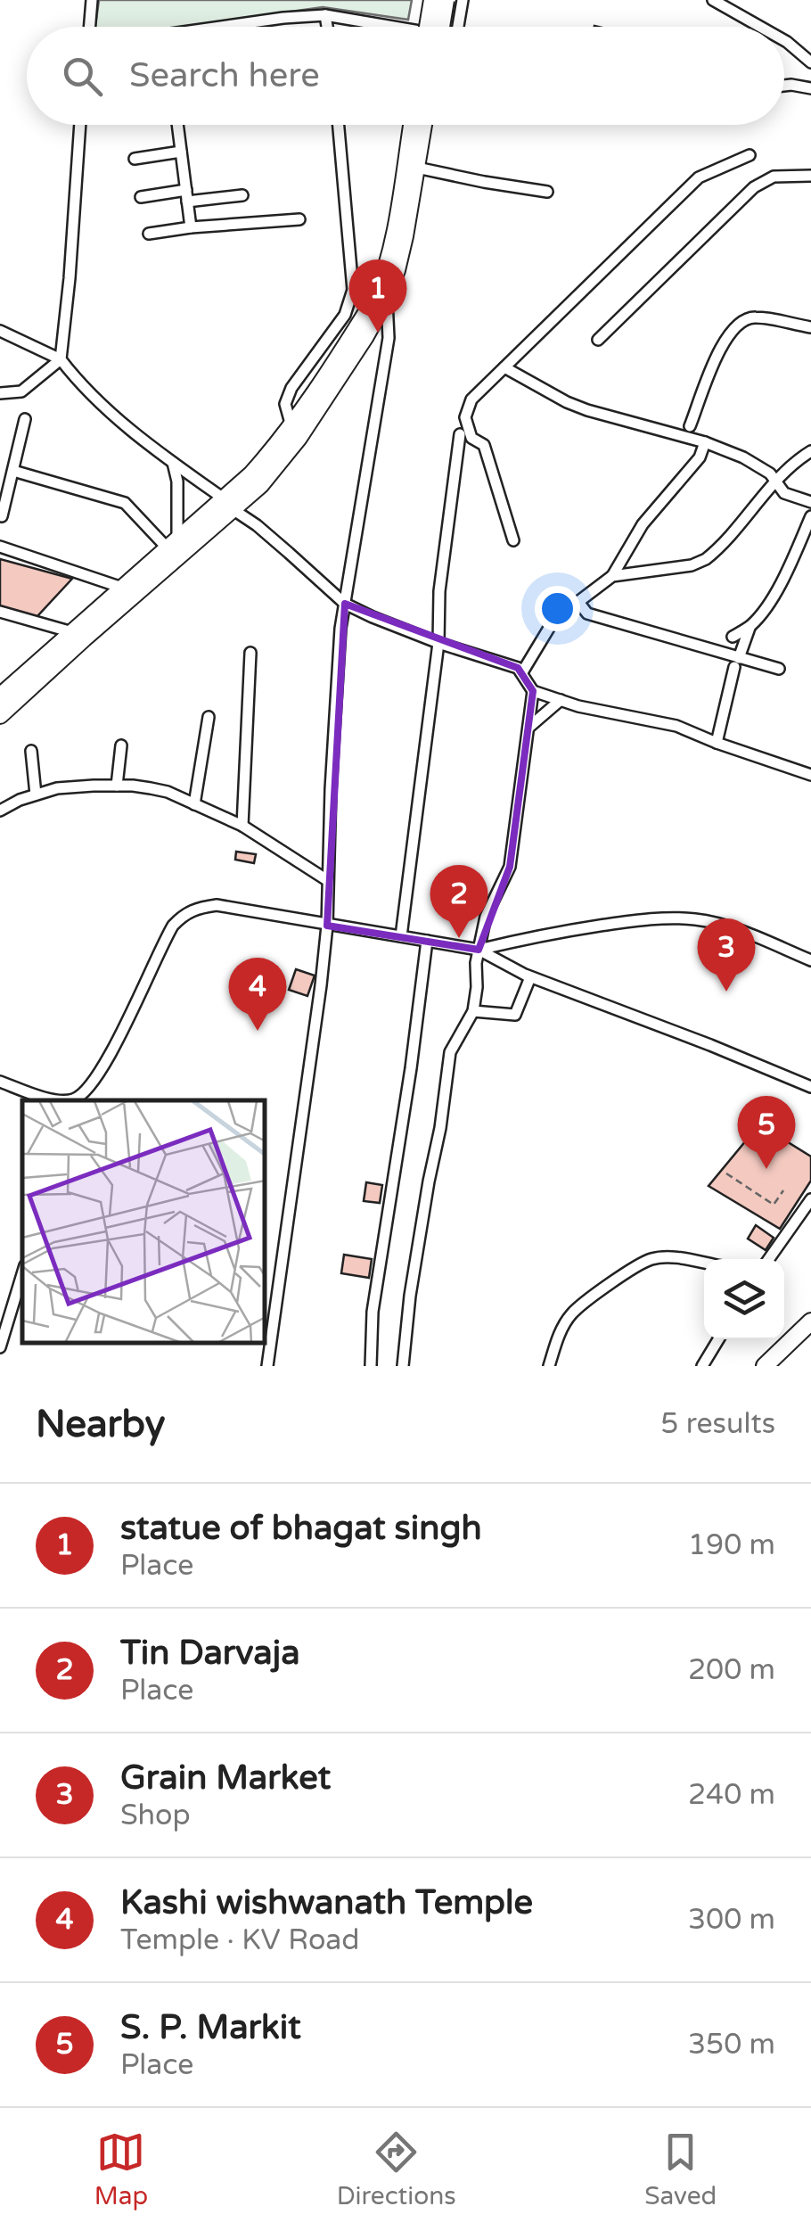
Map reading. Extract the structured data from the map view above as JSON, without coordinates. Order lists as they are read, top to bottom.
{
  "page": {
    "search": "Search here",
    "pins": [
      "1",
      "2",
      "3",
      "4",
      "5"
    ],
    "heading": ["Nearby", "5 results"],
    "list": [
      {
        "mark": "1",
        "name": "statue of bhagat singh",
        "note": "Place",
        "value": "190 m"
      },
      {
        "mark": "2",
        "name": "Tin Darvaja",
        "note": "Place",
        "value": "200 m"
      },
      {
        "mark": "3",
        "name": "Grain Market",
        "note": "Shop",
        "value": "240 m"
      },
      {
        "mark": "4",
        "name": "Kashi wishwanath Temple",
        "note": "Temple · KV Road",
        "value": "300 m"
      },
      {
        "mark": "5",
        "name": "S. P. Markit",
        "note": "Place",
        "value": "350 m"
      }
    ],
    "nav": ["Map", "Directions", "Saved"]
  }
}
